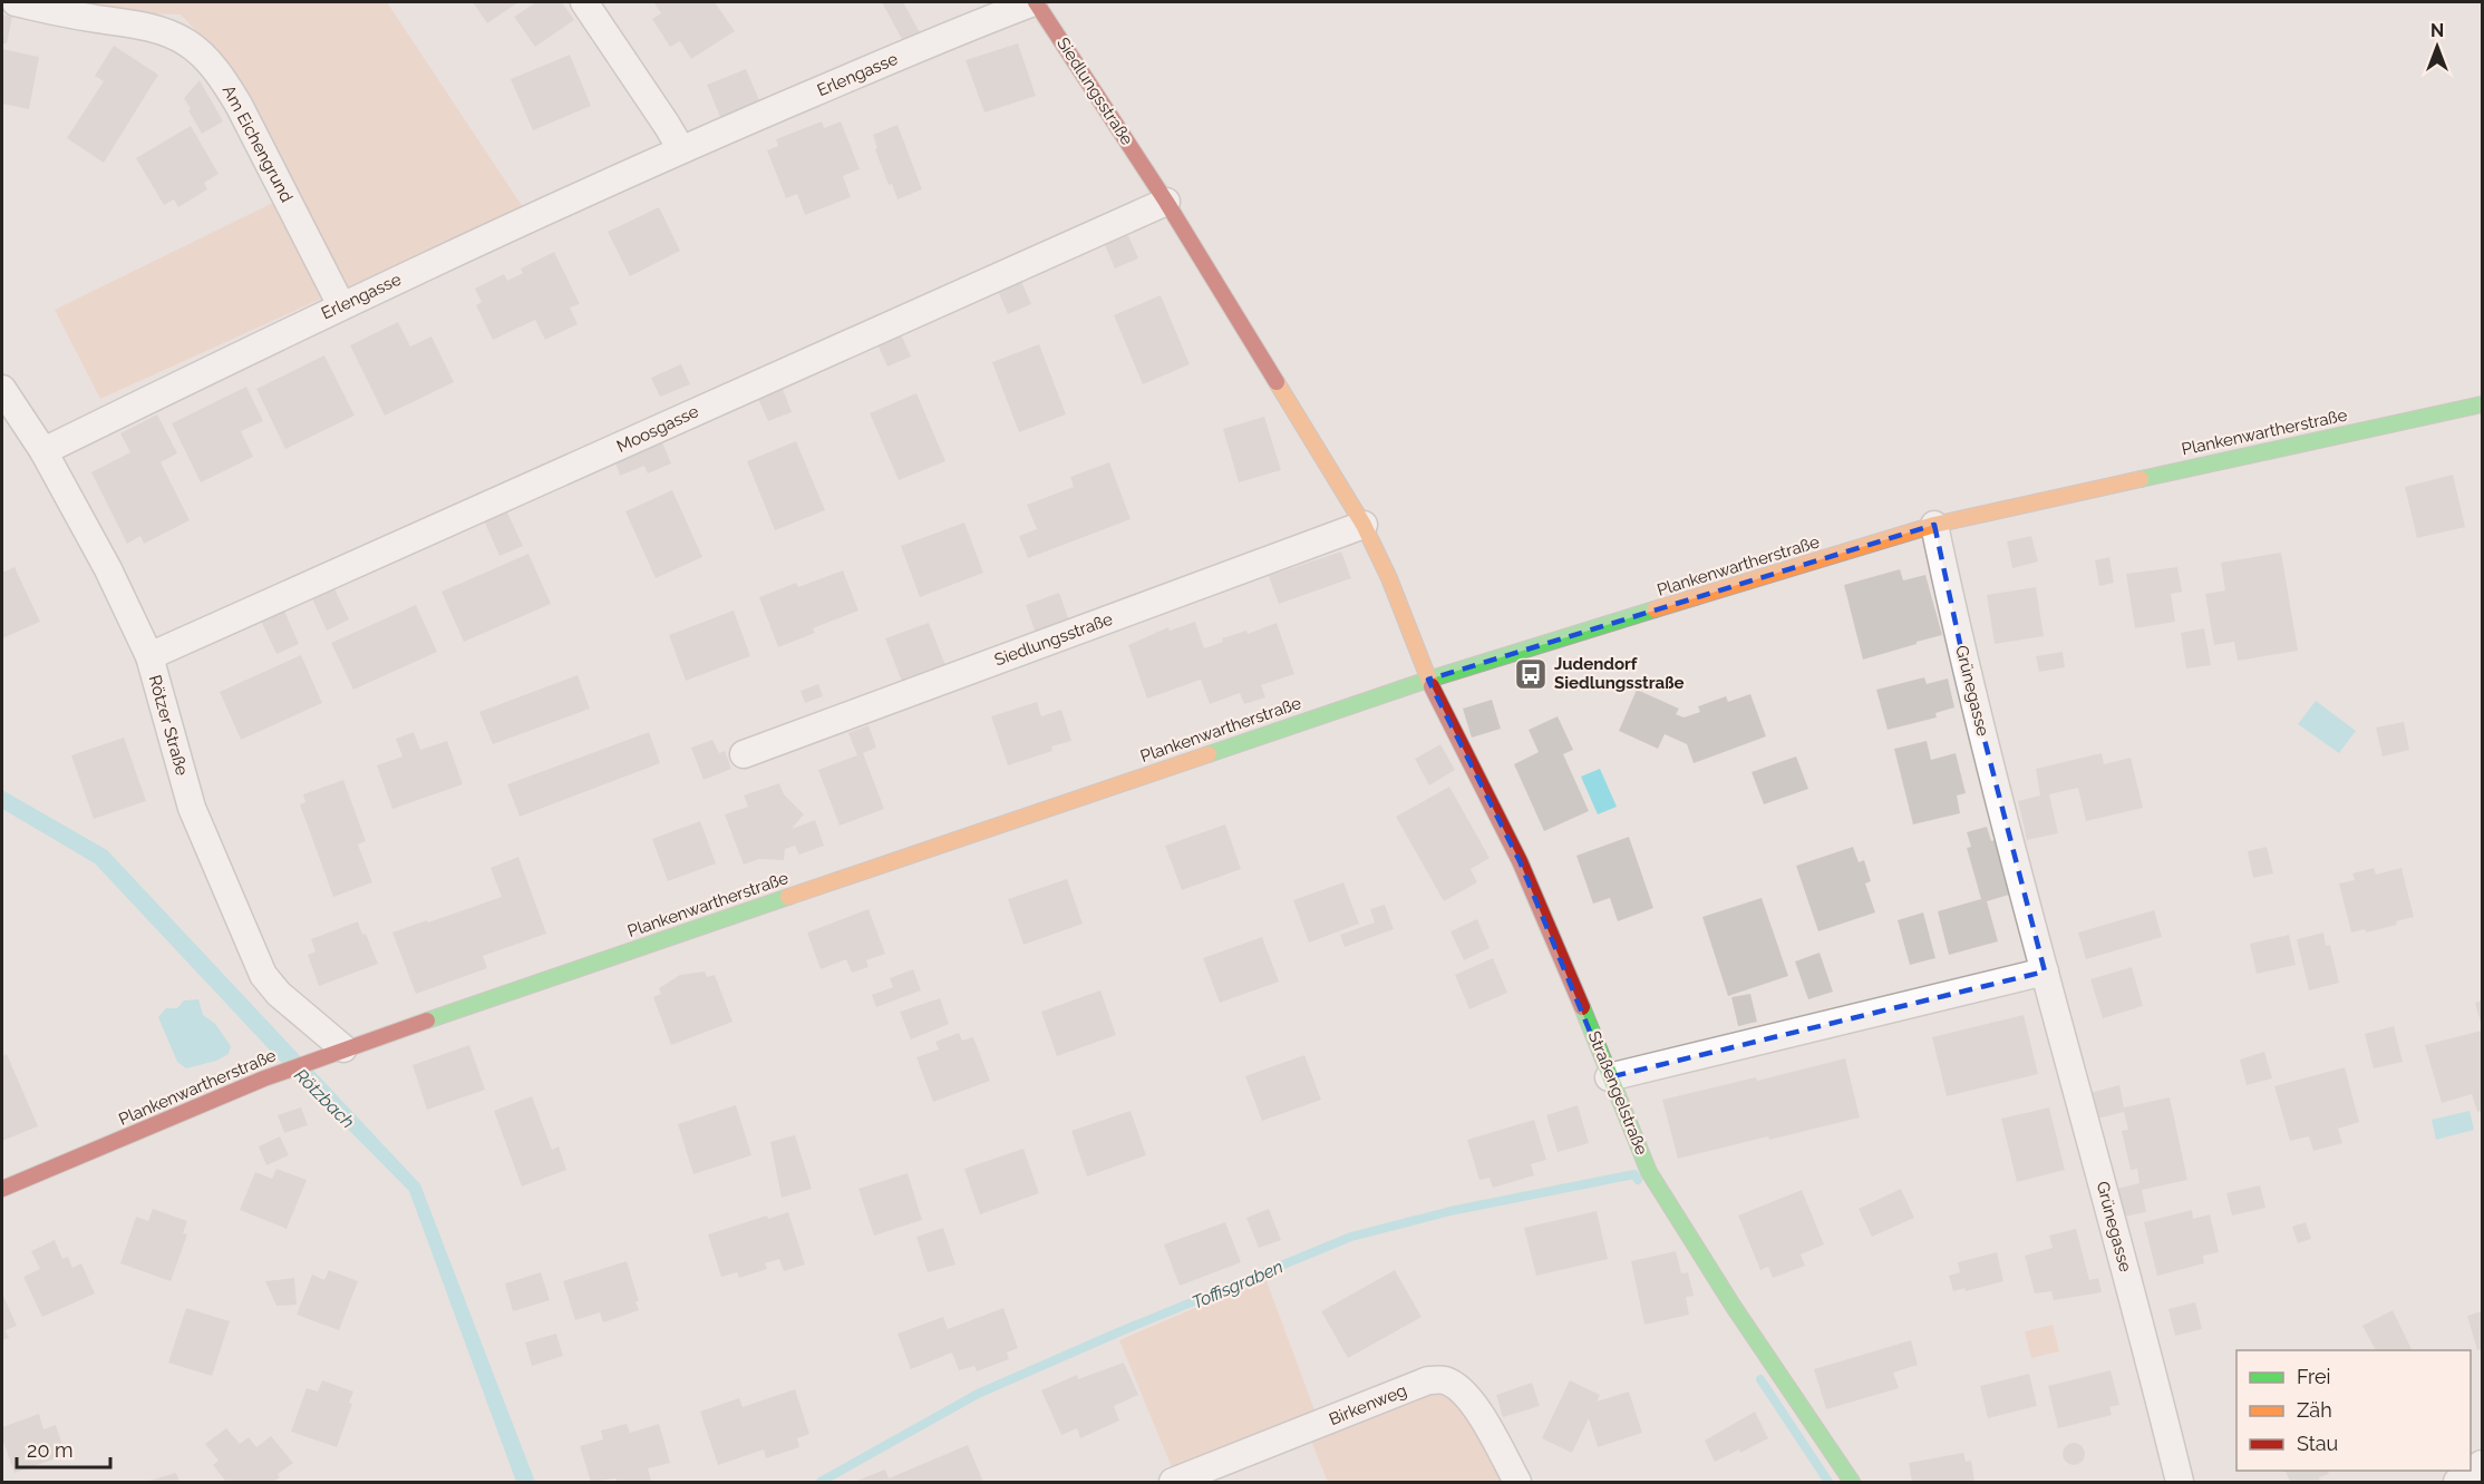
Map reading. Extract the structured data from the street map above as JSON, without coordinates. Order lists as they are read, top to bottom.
{
  "streets": {
    "main road": ["Siedlungsstraße", "Plankenwartherstraße", "Straßengelstraße"],
    "street": [
      "Erlengasse",
      "Am Eichengrund",
      "Moosgasse",
      "Grünegasse",
      "Rötzer Straße",
      "Birkenweg"
    ]
  },
  "crossings": [
    ["Erlengasse", "Siedlungsstraße"],
    ["Erlengasse", "Am Eichengrund"],
    ["Erlengasse", "Rötzer Straße"],
    ["Siedlungsstraße", "Moosgasse"],
    ["Siedlungsstraße", "Plankenwartherstraße"],
    ["Siedlungsstraße", "Straßengelstraße"],
    ["Moosgasse", "Rötzer Straße"],
    ["Plankenwartherstraße", "Grünegasse"],
    ["Plankenwartherstraße", "Rötzer Straße"],
    ["Plankenwartherstraße", "Straßengelstraße"]
  ],
  "water": ["Rötzbach", "Toffisgraben"],
  "places": {
    "bus stop": ["Judendorf Siedlungsstraße"]
  },
  "legend": ["Frei", "Zäh", "Stau"],
  "scale_bar": "20 m",
  "north": "top"
}
